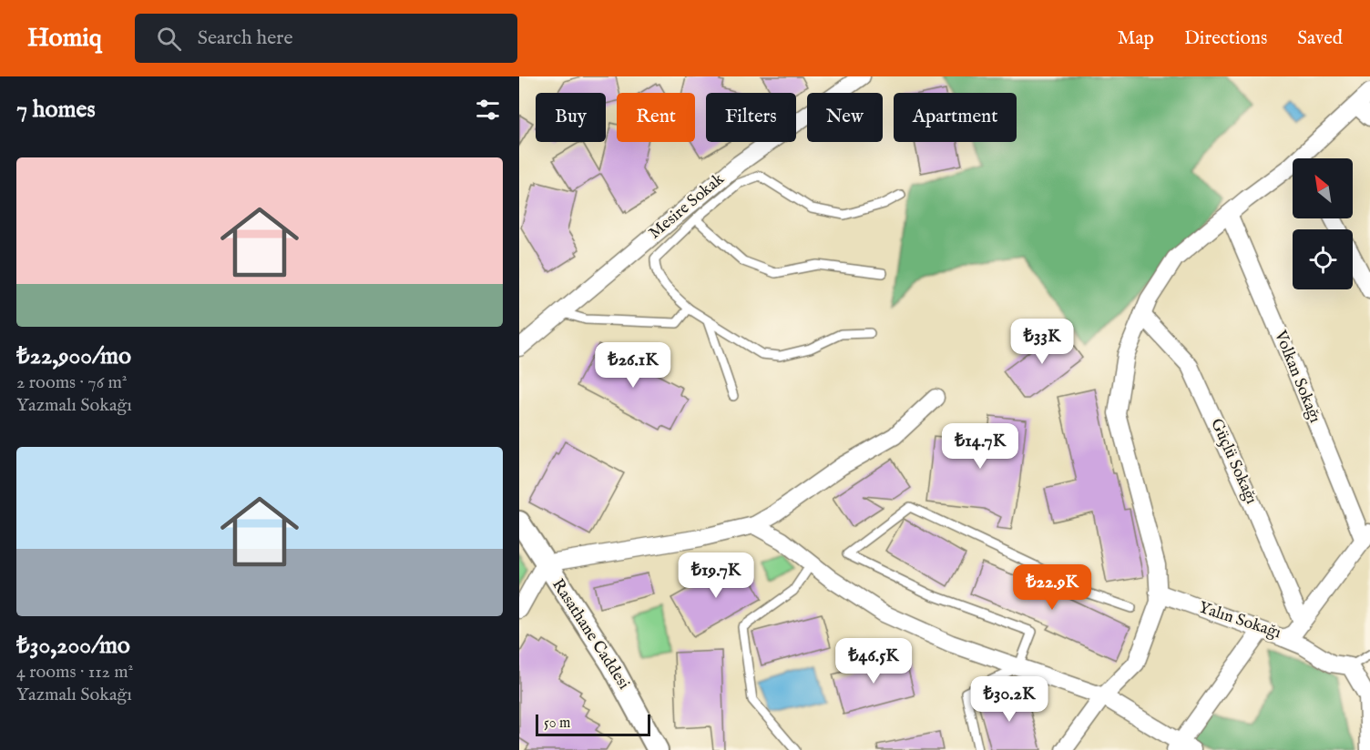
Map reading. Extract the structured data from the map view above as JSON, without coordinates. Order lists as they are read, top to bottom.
{
  "streets": {
    "street": [
      "Mesire Sokak",
      "Volkan Sokağı",
      "Güçlü Sokağı",
      "Yalın Sokağı",
      "Rasathane Caddesi"
    ]
  },
  "crossings": [
    ["Volkan Sokağı", "Yalın Sokağı"],
    ["Güçlü Sokağı", "Yalın Sokağı"]
  ],
  "scale_bar": "50 m",
  "north": "top left",
  "page": {
    "header": "Homiq",
    "search": "Search here",
    "nav": ["Map", "Directions", "Saved"],
    "heading": "7 homes",
    "chip": [
      "Buy",
      "Rent",
      "Filters",
      "New",
      "Apartment"
    ],
    "list": [
      {
        "name": "₺22,900/mo",
        "note": "2 rooms · 76 m² · Yazmalı Sokağı"
      },
      {
        "name": "₺30,200/mo",
        "note": "4 rooms · 112 m² · Yazmalı Sokağı"
      }
    ],
    "price": [
      "₺33K",
      "₺26.1K",
      "₺14.7K",
      "₺19.7K",
      "₺22.9K",
      "₺46.5K",
      "₺30.2K"
    ],
    "scale": "50 m"
  }
}
